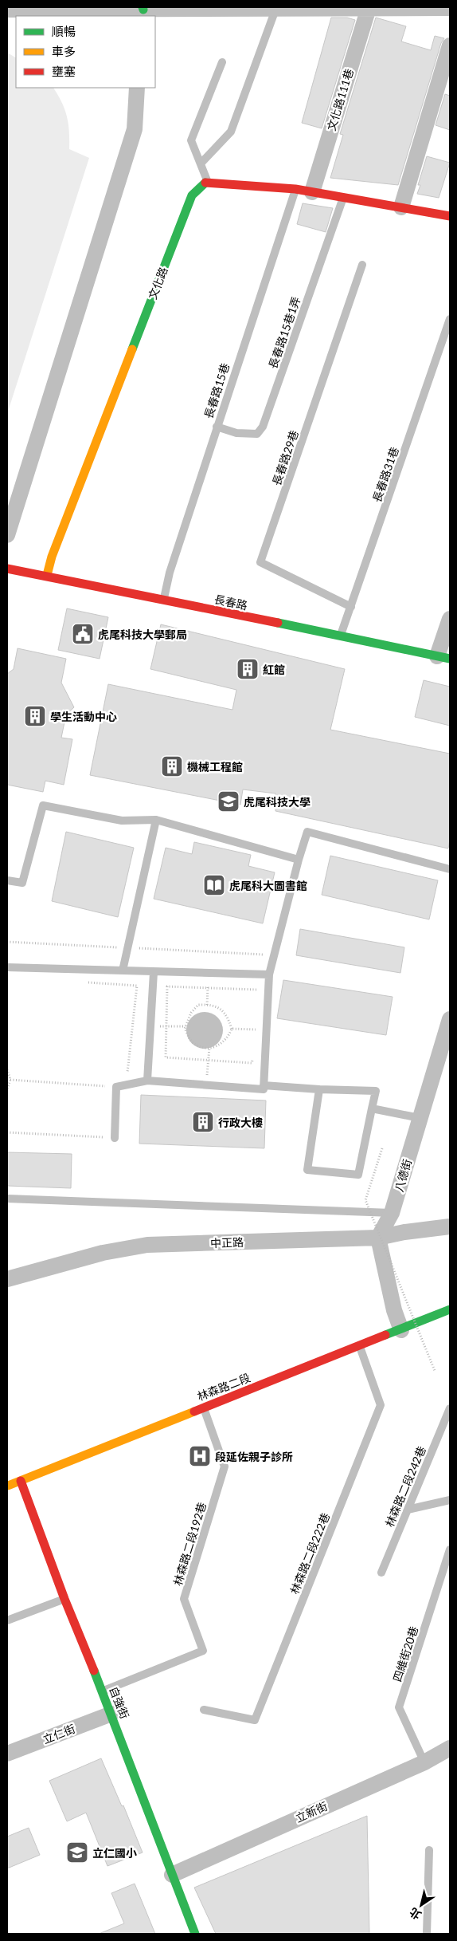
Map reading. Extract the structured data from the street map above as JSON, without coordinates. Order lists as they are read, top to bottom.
{
  "streets": {
    "street": [
      "文化路111巷",
      "文化路",
      "長春路",
      "八德街",
      "中正路",
      "林森路二段",
      "自強街",
      "立仁街",
      "立新街"
    ],
    "lane": [
      "長春路15巷1弄",
      "長春路15巷",
      "長春路29巷",
      "長春路31巷",
      "林森路二段242巷",
      "林森路二段192巷",
      "林森路二段222巷",
      "四維街20巷"
    ]
  },
  "crossings": [
    ["文化路", "長春路"],
    ["長春路15巷1弄", "長春路15巷"],
    ["長春路15巷", "長春路"],
    ["長春路29巷", "長春路31巷"],
    ["長春路31巷", "長春路"],
    ["八德街", "中正路"],
    ["林森路二段", "林森路二段192巷"],
    ["林森路二段", "林森路二段222巷"],
    ["林森路二段", "自強街"],
    ["林森路二段192巷", "自強街"],
    ["四維街20巷", "立新街"],
    ["自強街", "立仁街"],
    ["自強街", "立新街"]
  ],
  "places": {
    "public building": ["虎尾科技大學郵局"],
    "building": [
      "紅館",
      "學生活動中心",
      "機械工程館",
      "行政大樓"
    ],
    "school or university": ["虎尾科技大學", "立仁國小"],
    "library": ["虎尾科大圖書館"],
    "hospital": ["段延佐親子診所"]
  },
  "legend": ["順暢", "車多", "壅塞"],
  "north": "bottom left"
}
